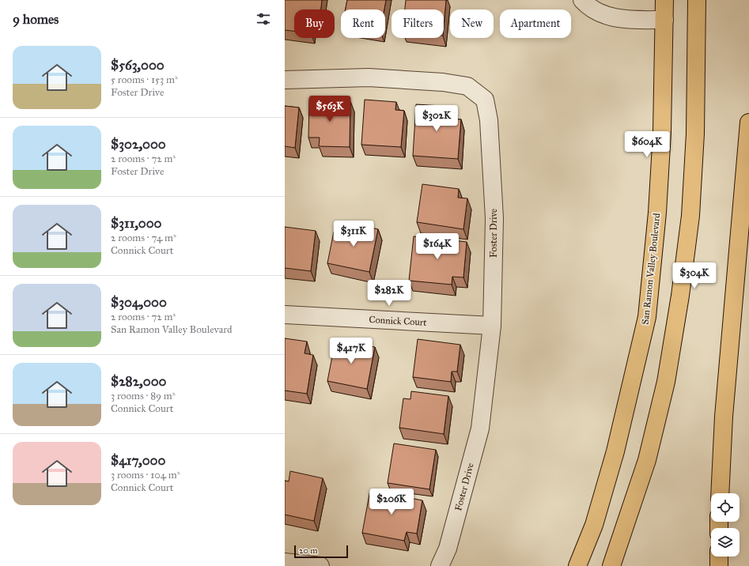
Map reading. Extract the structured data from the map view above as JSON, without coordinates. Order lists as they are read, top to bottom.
{
  "streets": {
    "main road": ["San Ramon Valley Boulevard"],
    "street": ["Foster Drive", "Connick Court"]
  },
  "crossings": [
    ["Foster Drive", "Connick Court"]
  ],
  "scale_bar": "20 m",
  "page": {
    "heading": "9 homes",
    "chip": [
      "Buy",
      "Rent",
      "Filters",
      "New",
      "Apartment"
    ],
    "list": [
      {
        "name": "$563,000",
        "note": "5 rooms · 153 m² · Foster Drive"
      },
      {
        "name": "$302,000",
        "note": "2 rooms · 72 m² · Foster Drive"
      },
      {
        "name": "$311,000",
        "note": "2 rooms · 74 m² · Connick Court"
      },
      {
        "name": "$304,000",
        "note": "2 rooms · 72 m² · San Ramon Valley Boulevard"
      },
      {
        "name": "$282,000",
        "note": "3 rooms · 89 m² · Connick Court"
      },
      {
        "name": "$417,000",
        "note": "3 rooms · 104 m² · Connick Court"
      }
    ],
    "price": [
      "$563K",
      "$302K",
      "$604K",
      "$311K",
      "$164K",
      "$304K",
      "$282K",
      "$417K",
      "$206K"
    ],
    "scale": "20 m"
  }
}
